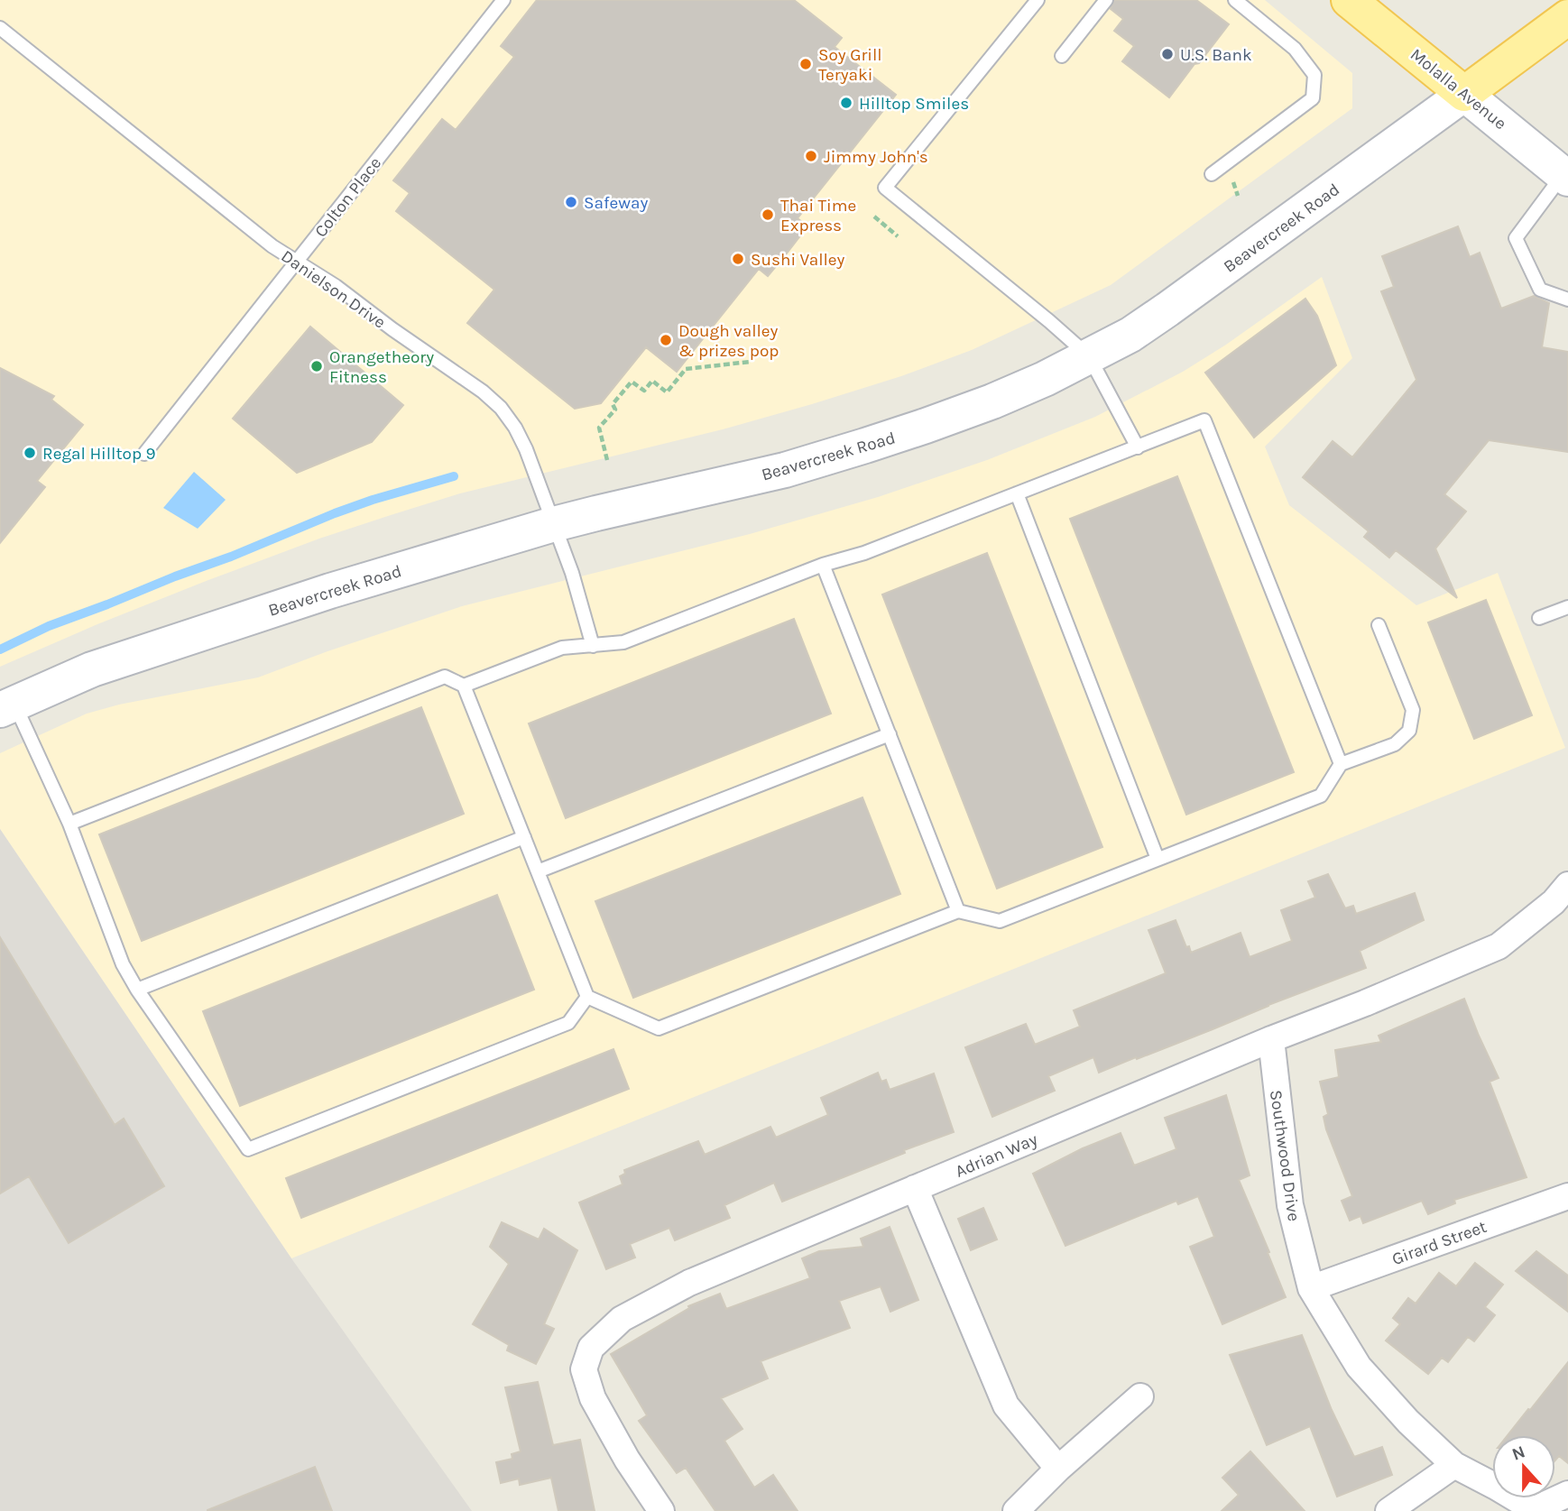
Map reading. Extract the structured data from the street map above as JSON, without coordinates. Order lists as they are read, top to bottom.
{
  "streets": {
    "main road": ["Molalla Avenue", "Beavercreek Road"],
    "street": ["Adrian Way", "Southwood Drive", "Girard Street"],
    "lane": ["Colton Place", "Danielson Drive"]
  },
  "crossings": [
    ["Molalla Avenue", "Beavercreek Road"],
    ["Colton Place", "Danielson Drive"],
    ["Beavercreek Road", "Danielson Drive"],
    ["Adrian Way", "Southwood Drive"],
    ["Southwood Drive", "Girard Street"]
  ],
  "places": [
    "U.S. Bank",
    "Soy Grill Teryaki",
    "Hilltop Smiles",
    "Jimmy John's",
    "Safeway",
    "Thai Time Express",
    "Sushi Valley",
    "Dough valley & prizes pop",
    "Orangetheory Fitness",
    "Regal Hilltop 9"
  ],
  "north": "top"
}
